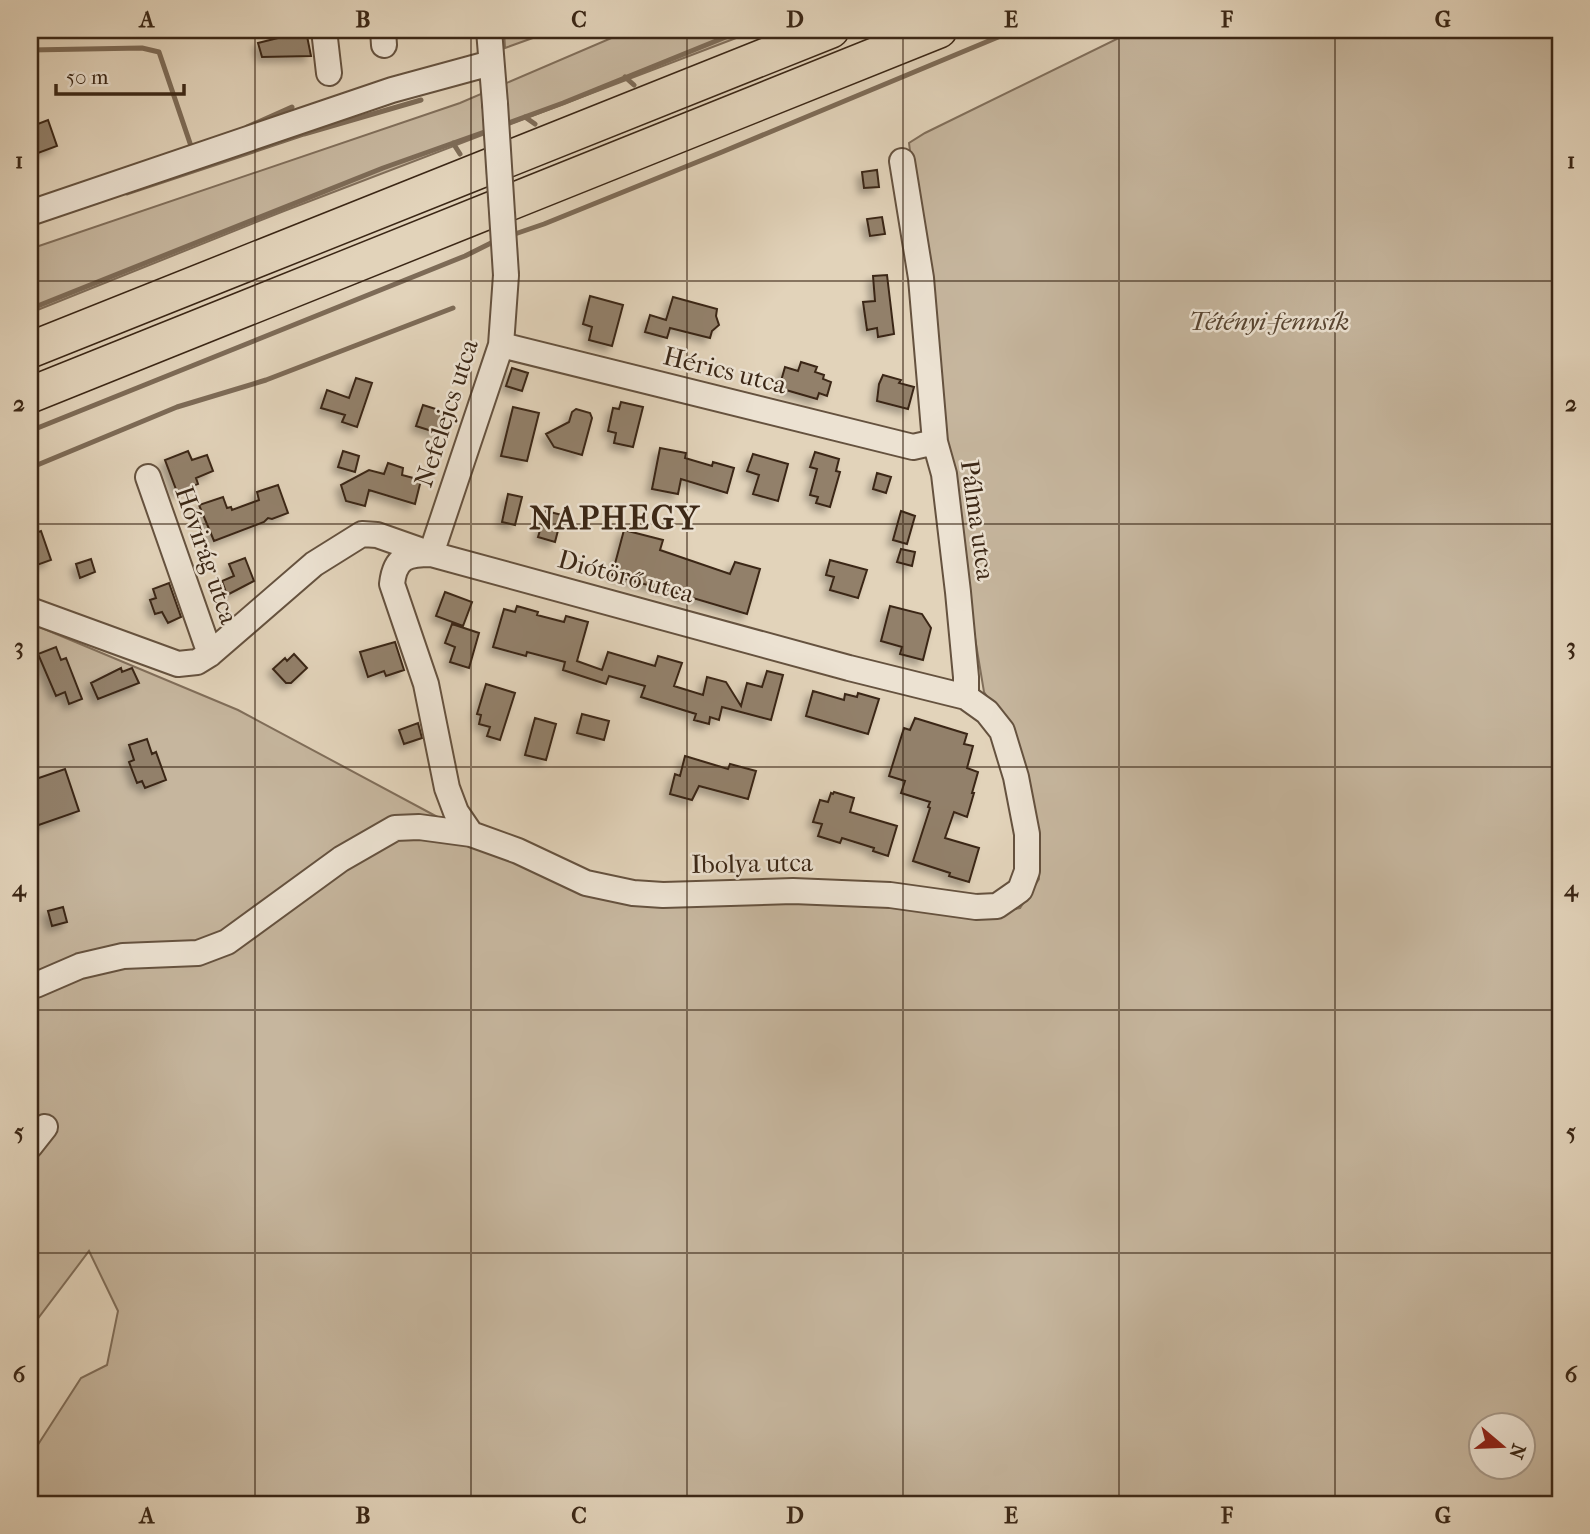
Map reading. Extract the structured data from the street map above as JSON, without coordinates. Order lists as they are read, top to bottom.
{
  "streets": {
    "street": [
      "Hérics utca",
      "Nefelejcs utca",
      "Pálma utca",
      "Hóvirág utca",
      "Diótörő utca",
      "Ibolya utca"
    ]
  },
  "crossings": [
    ["Hérics utca", "Nefelejcs utca"],
    ["Hérics utca", "Pálma utca"],
    ["Nefelejcs utca", "Diótörő utca"],
    ["Pálma utca", "Diótörő utca"],
    ["Pálma utca", "Ibolya utca"],
    ["Diótörő utca", "Ibolya utca"]
  ],
  "districts": ["NAPHEGY"],
  "parks": ["Tétényi-fennsík"],
  "scale_bar": "50 m",
  "north": "right",
  "grid": {
    "columns": [
      "A",
      "B",
      "C",
      "D",
      "E",
      "F",
      "G"
    ],
    "rows": [
      "1",
      "2",
      "3",
      "4",
      "5",
      "6"
    ]
  }
}
